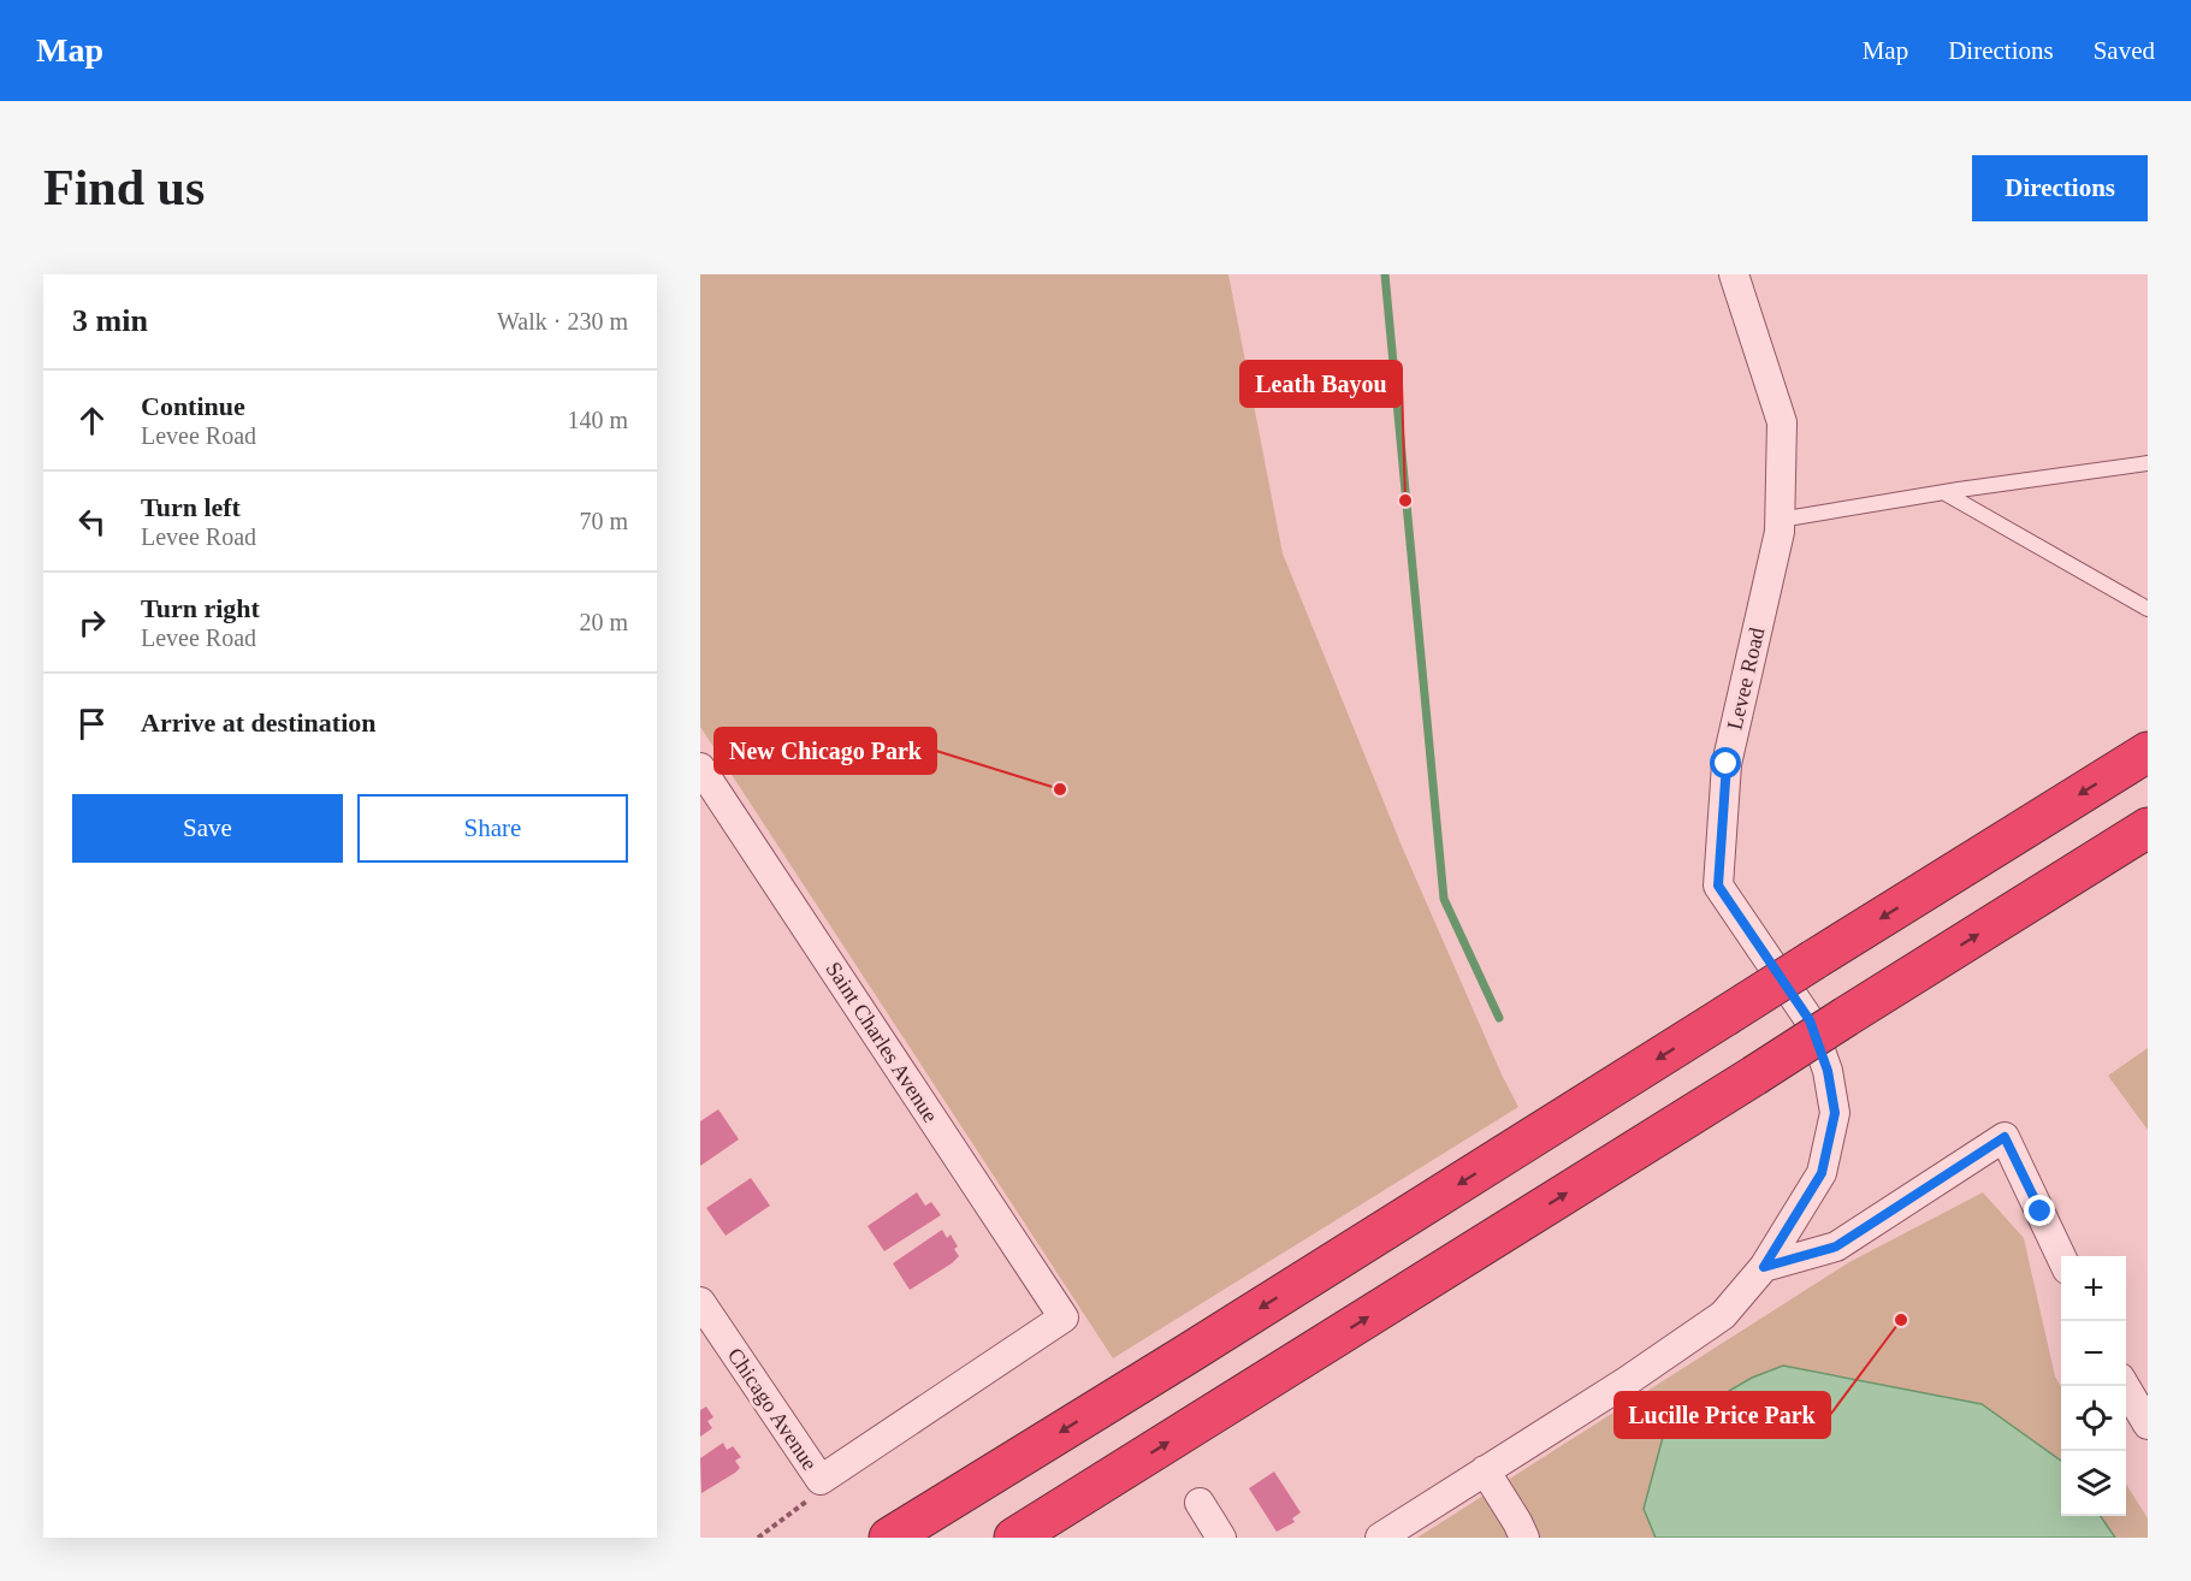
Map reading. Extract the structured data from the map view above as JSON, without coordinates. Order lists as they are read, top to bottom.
{
  "streets": {
    "street": ["Levee Road", "Saint Charles Avenue", "Chicago Avenue"]
  },
  "crossings": [
    ["Saint Charles Avenue", "Chicago Avenue"]
  ],
  "places": ["Leath Bayou", "New Chicago Park", "Lucille Price Park"],
  "page": {
    "header": "Map",
    "nav": ["Map", "Directions", "Saved"],
    "buttons": [
      "Directions",
      ["Save", "Share"]
    ],
    "title": "Find us",
    "heading": ["3 min", "Walk · 230 m"],
    "list": [
      ["Continue", "Levee Road", "140 m"],
      ["Turn left", "Levee Road", "70 m"],
      ["Turn right", "Levee Road", "20 m"],
      "Arrive at destination"
    ],
    "map_buttons": ["+", "−"]
  }
}
